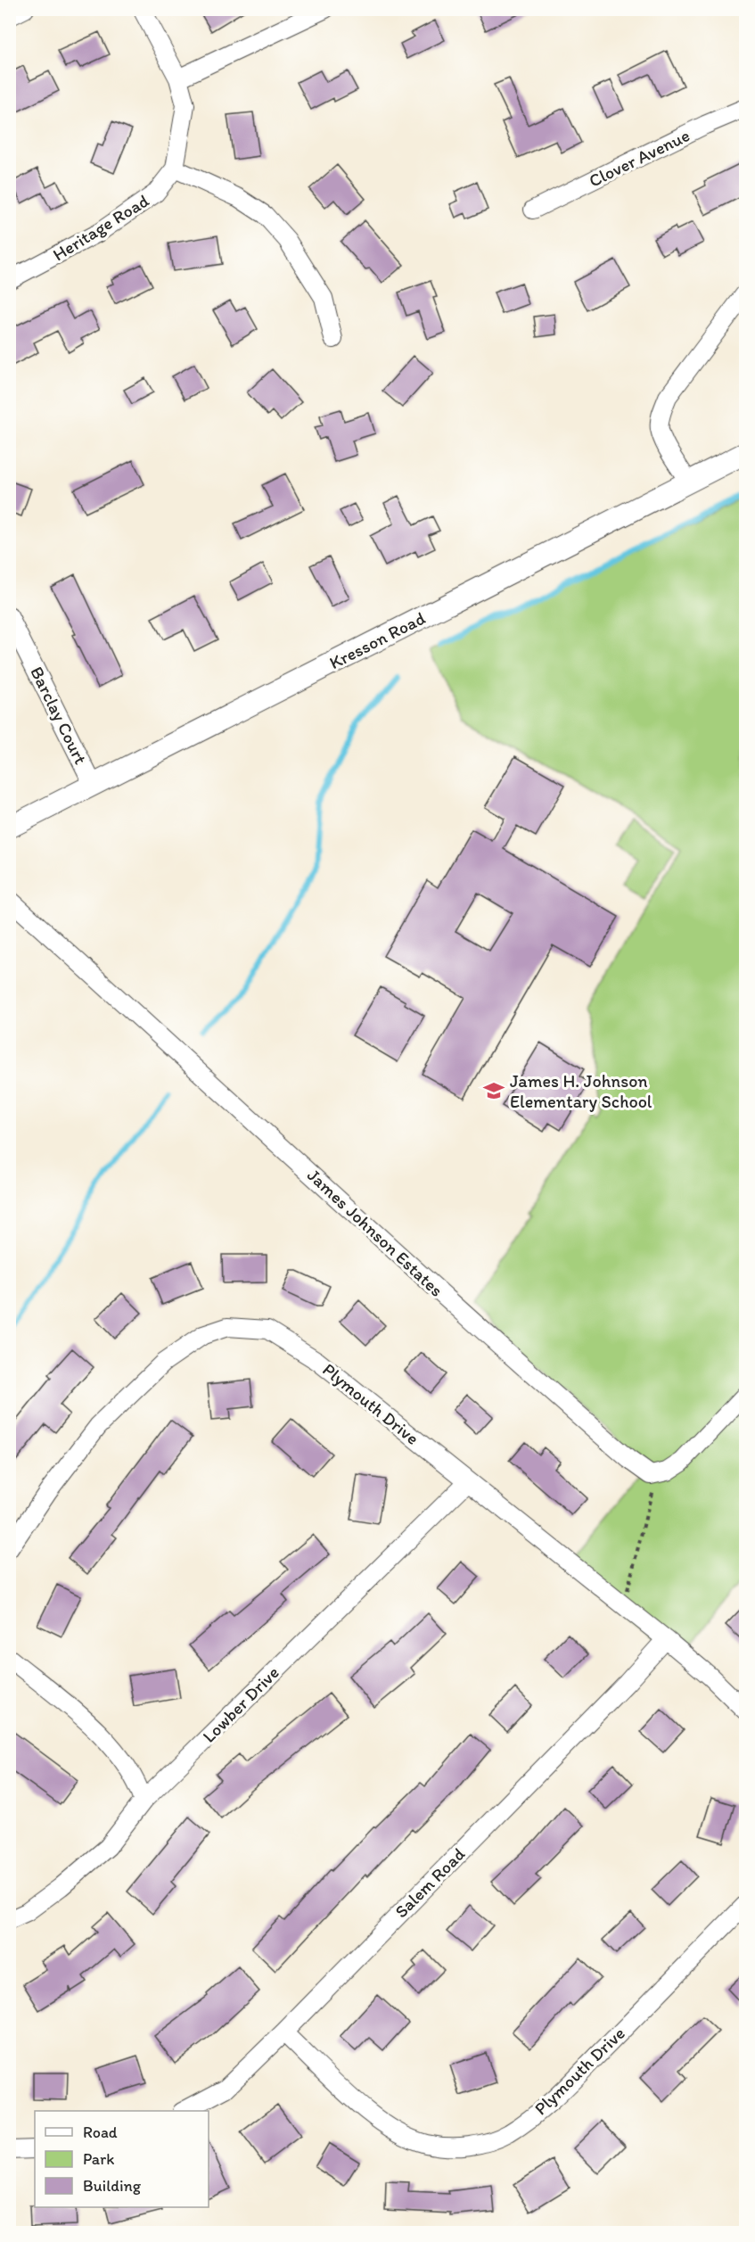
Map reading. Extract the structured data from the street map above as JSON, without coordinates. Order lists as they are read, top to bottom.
{
  "streets": {
    "street": [
      "Clover Avenue",
      "Heritage Road",
      "Kresson Road",
      "Barclay Court",
      "James Johnson Estates",
      "Plymouth Drive",
      "Lowber Drive",
      "Salem Road"
    ]
  },
  "crossings": [
    ["Kresson Road", "Barclay Court"],
    ["Plymouth Drive", "Lowber Drive"],
    ["Plymouth Drive", "Salem Road"]
  ],
  "places": {
    "school or university": ["James H. Johnson Elementary School"]
  },
  "legend": ["Road", "Park", "Building"]
}
